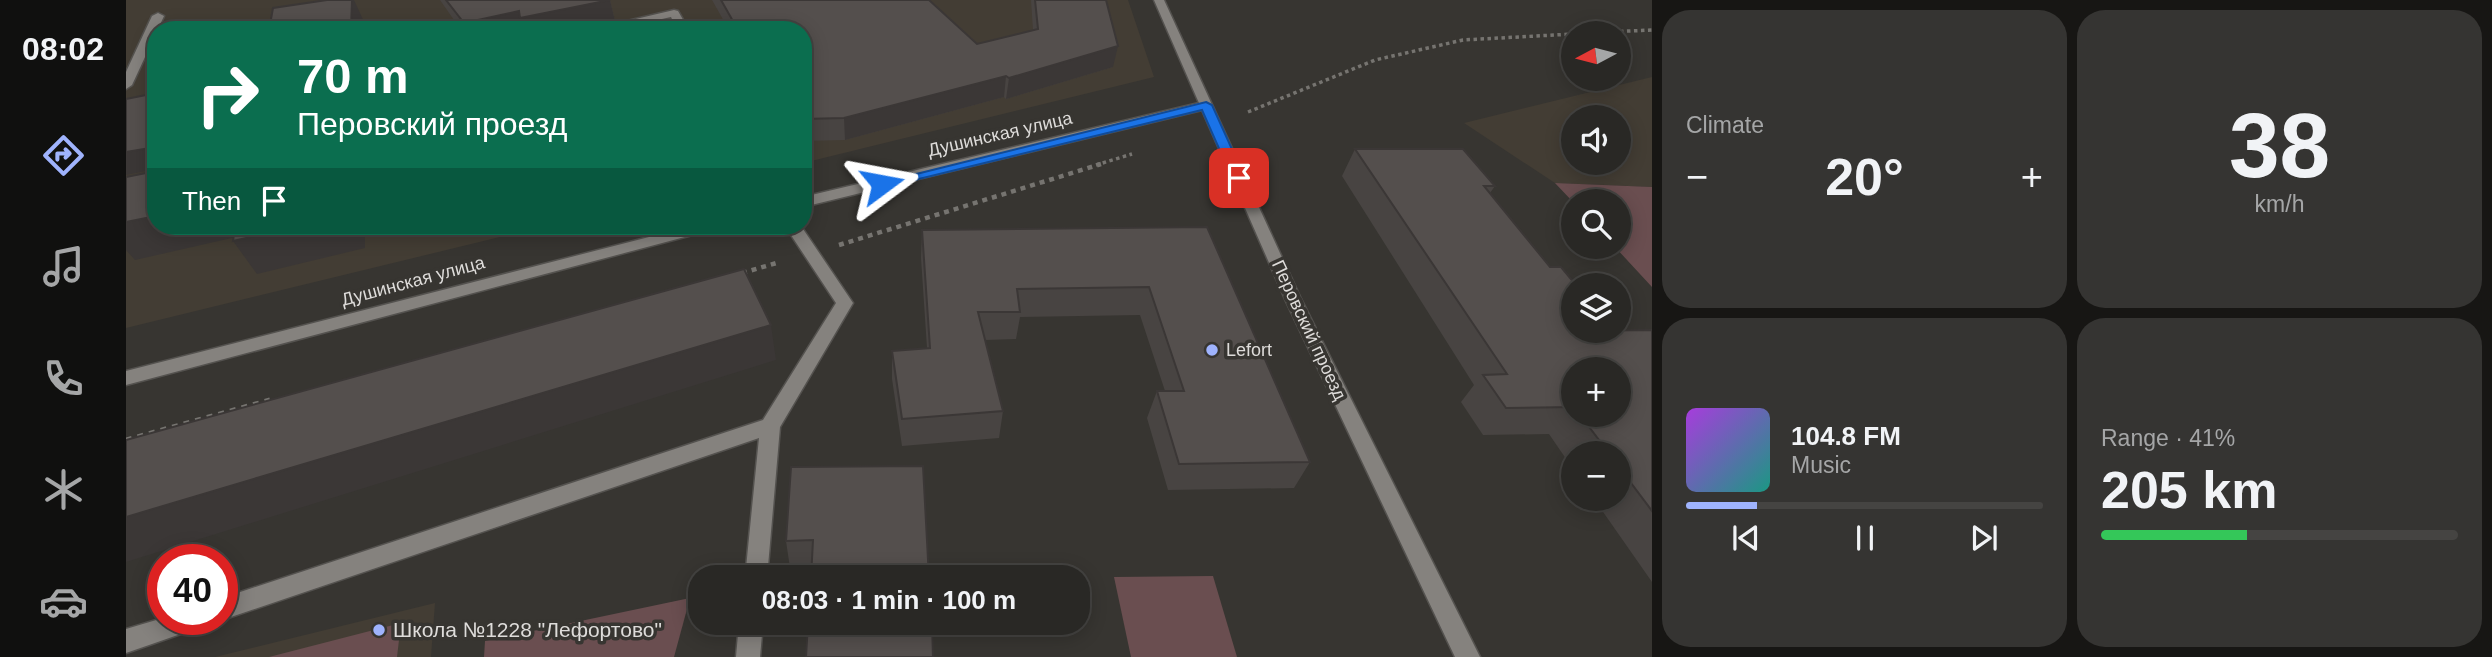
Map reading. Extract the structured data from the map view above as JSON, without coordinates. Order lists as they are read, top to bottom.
{
  "streets": {
    "street": ["Душинская улица", "Перовский проезд"]
  },
  "crossings": [
    ["Душинская улица", "Перовский проезд"]
  ],
  "places": ["Lefort", "Школа №1228 \"Лефортово\""],
  "north": "left",
  "page": {
    "tabs": "08:02",
    "tile": [
      "Climate",
      ["38", "km/h"],
      ["Range · 41%", "205 km"]
    ],
    "map_buttons": ["+", "−"],
    "turn": ["70 m", "Перовский проезд"],
    "heat": ["−", "20°", "+"],
    "then": "Then",
    "song": ["104.8 FM", "Music"],
    "limit": "40",
    "trip": "08:03 · 1 min · 100 m"
  }
}
